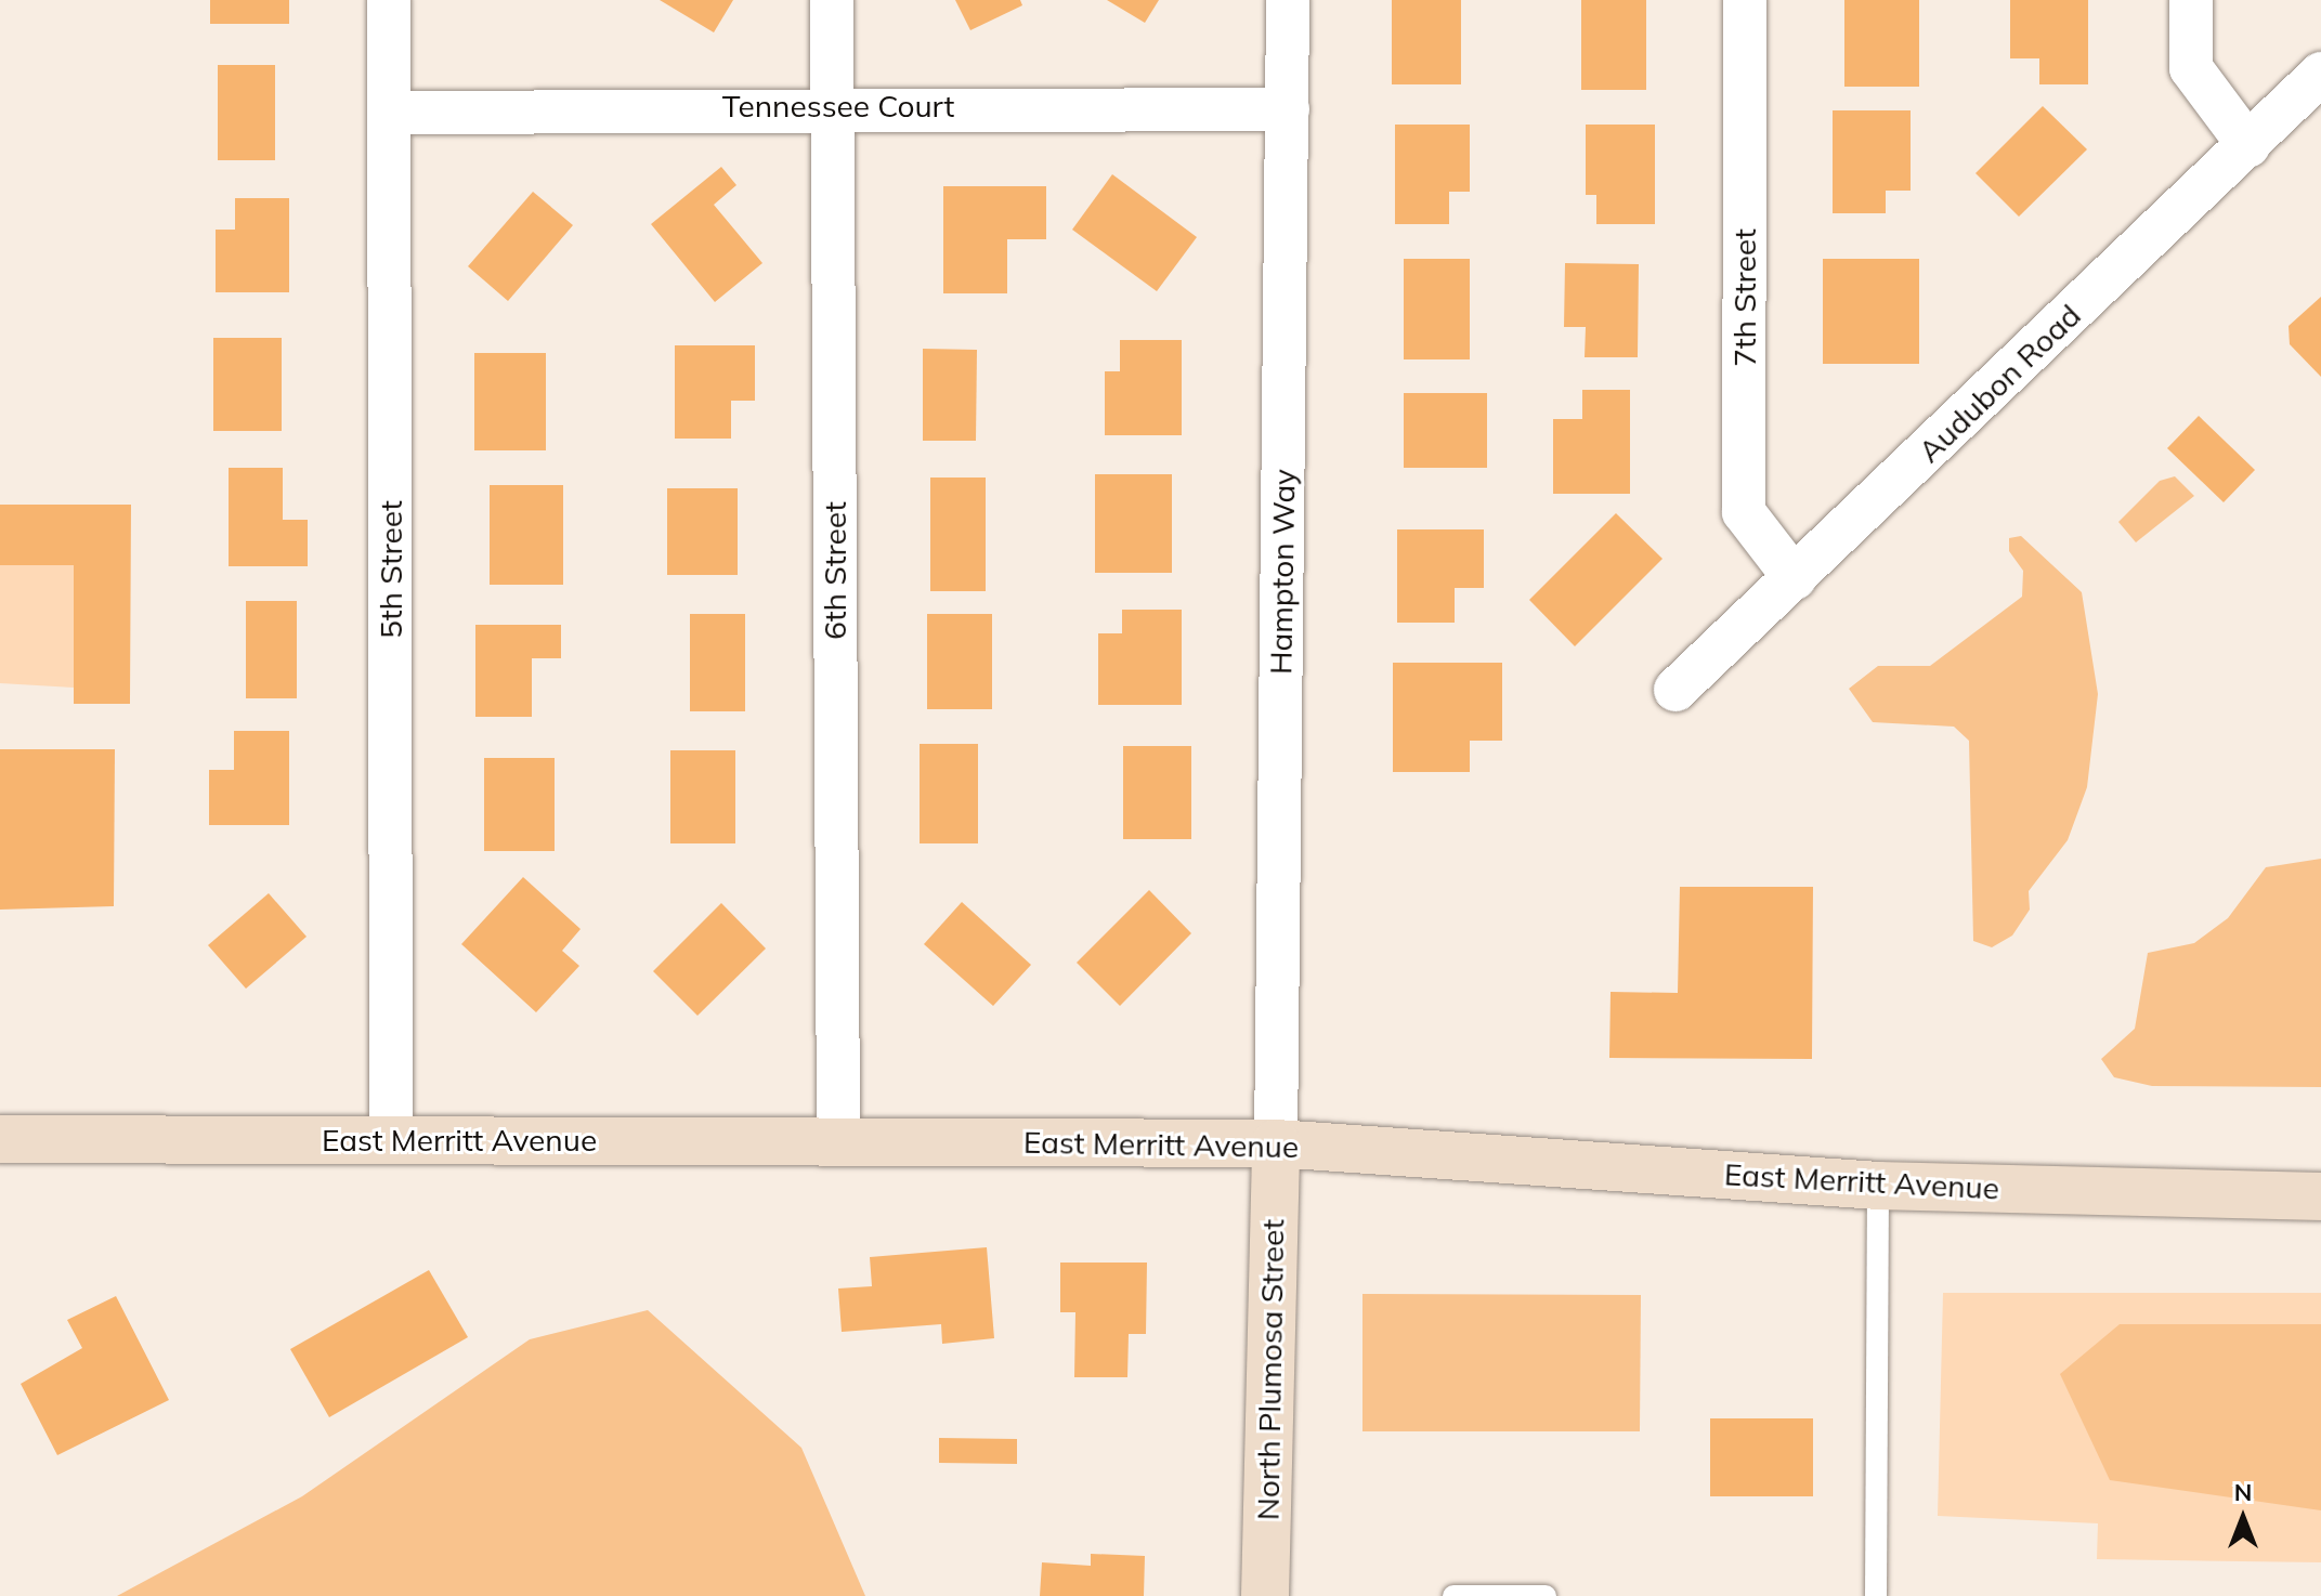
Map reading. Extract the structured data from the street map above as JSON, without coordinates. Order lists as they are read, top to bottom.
{
  "streets": {
    "street": [
      "Tennessee Court",
      "7th Street",
      "Audubon Road",
      "5th Street",
      "6th Street",
      "Hampton Way",
      "East Merritt Avenue",
      "North Plumosa Street"
    ]
  },
  "crossings": [
    ["Tennessee Court", "5th Street"],
    ["Tennessee Court", "6th Street"],
    ["Tennessee Court", "Hampton Way"],
    ["7th Street", "Audubon Road"],
    ["5th Street", "East Merritt Avenue"],
    ["6th Street", "East Merritt Avenue"],
    ["Hampton Way", "East Merritt Avenue"],
    ["Hampton Way", "North Plumosa Street"],
    ["East Merritt Avenue", "North Plumosa Street"]
  ],
  "north": "top"
}
